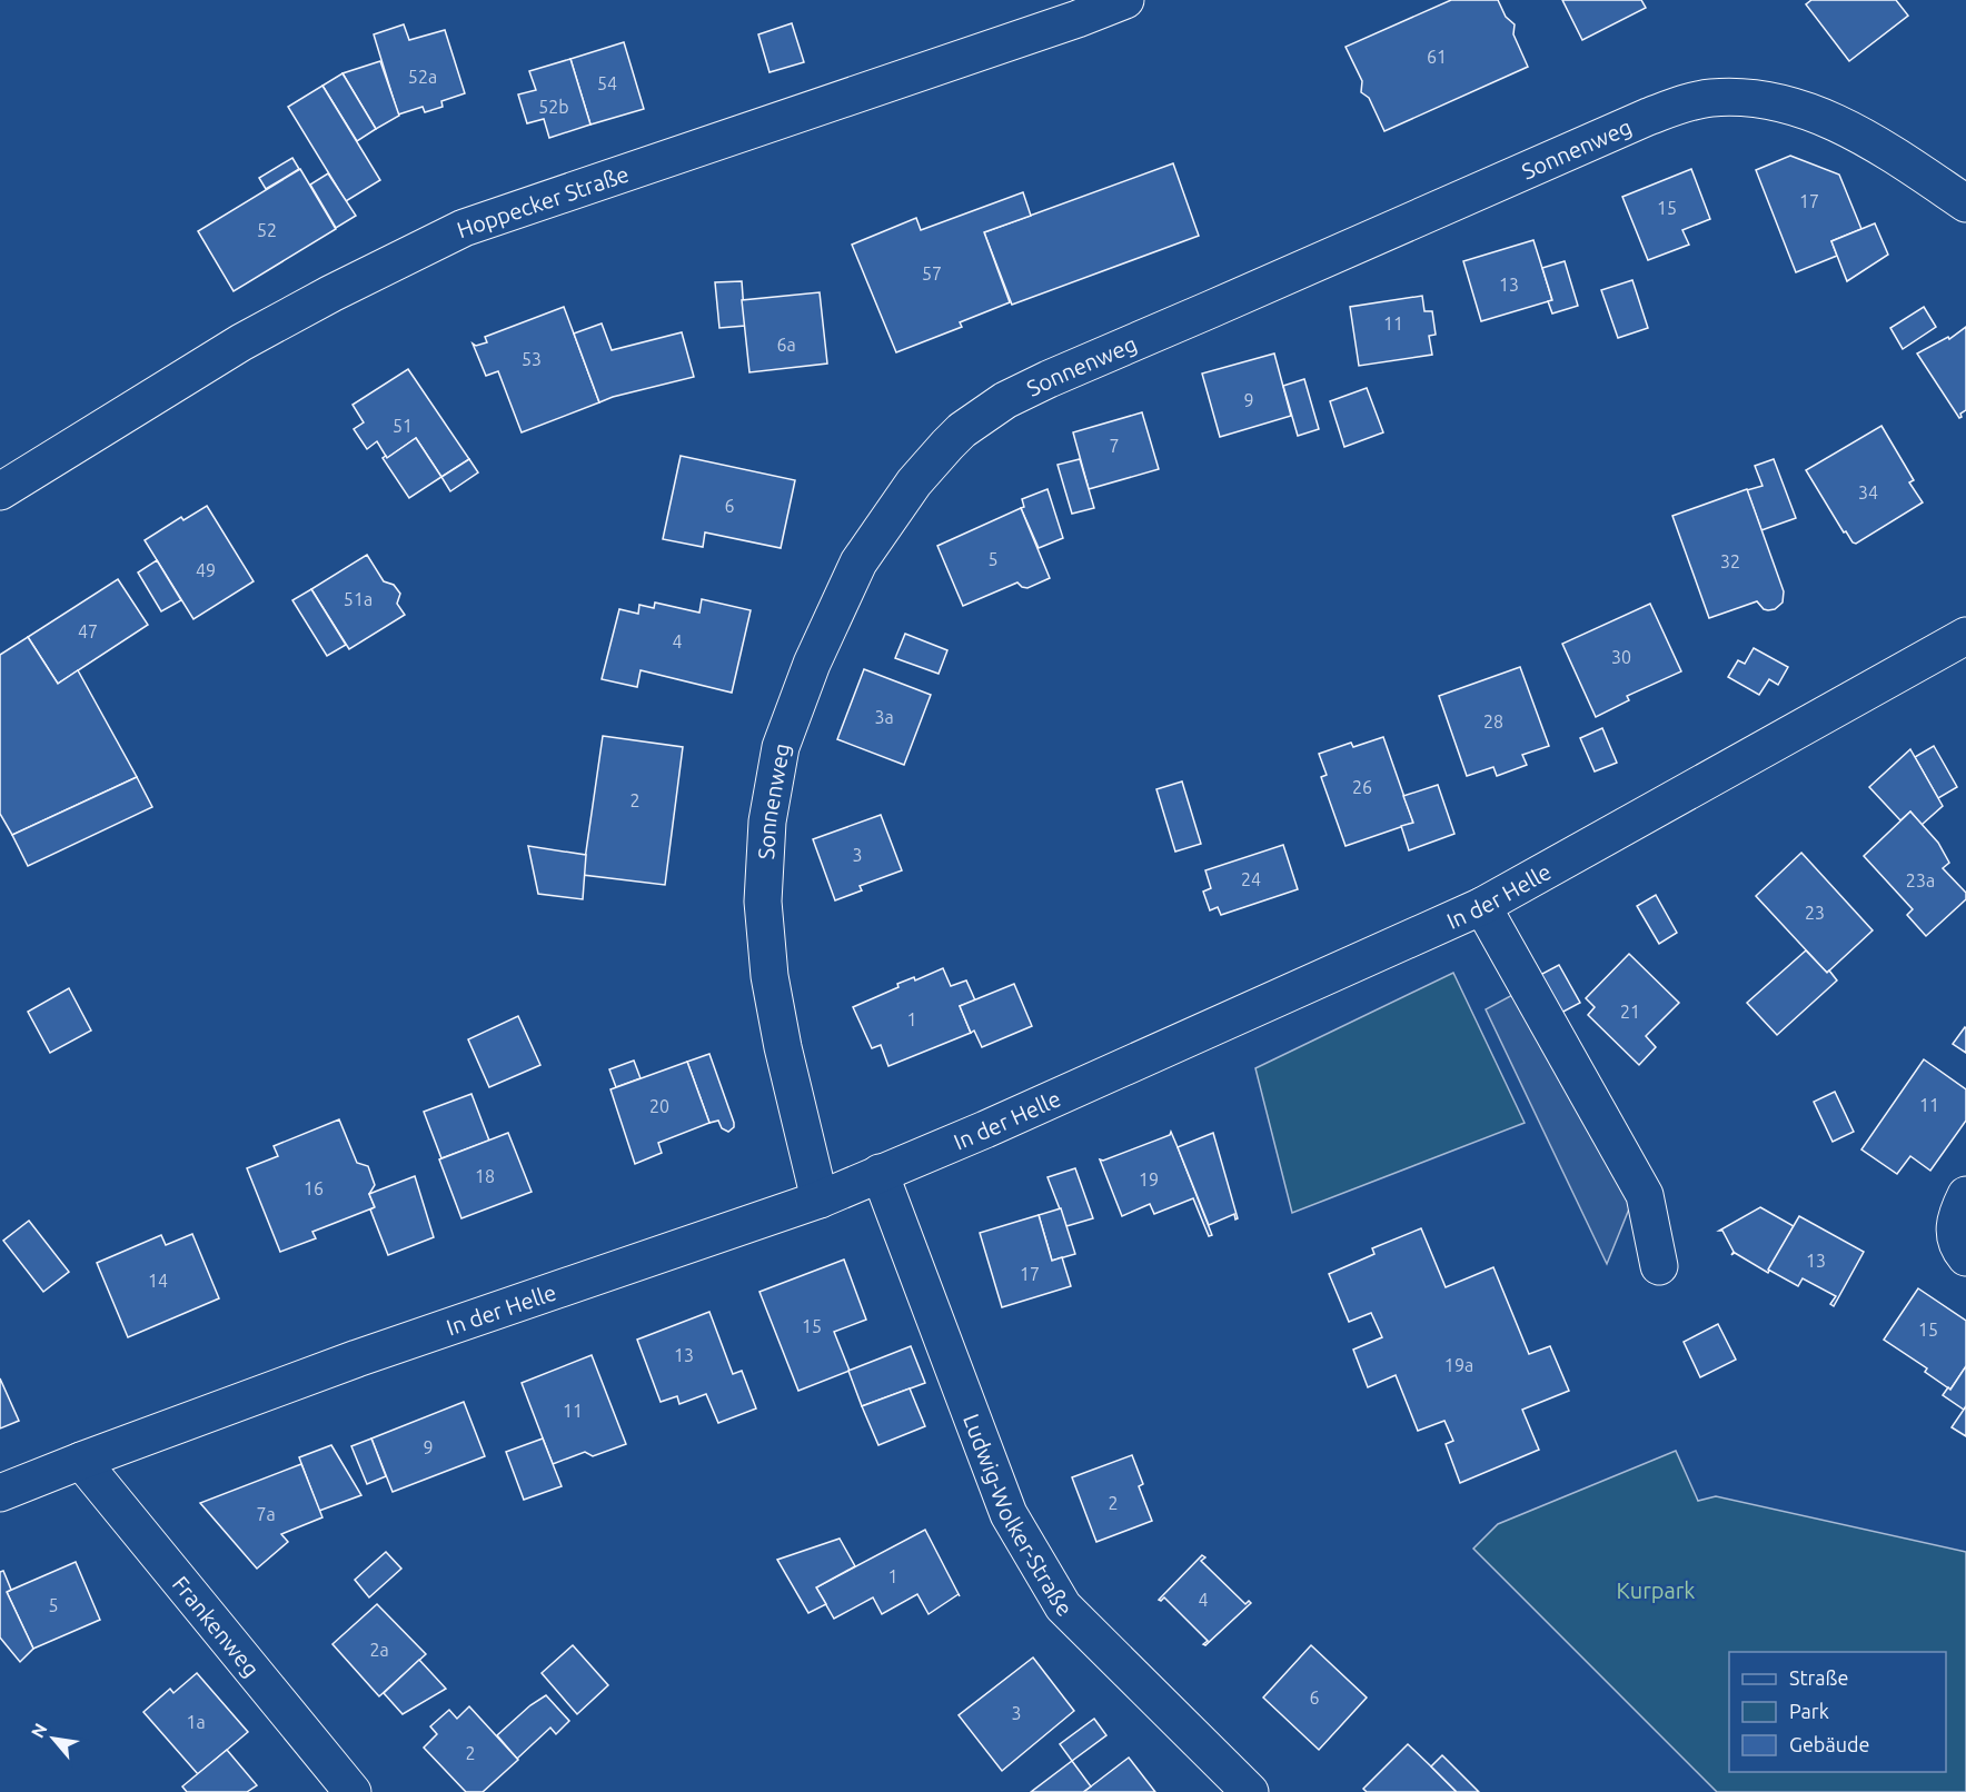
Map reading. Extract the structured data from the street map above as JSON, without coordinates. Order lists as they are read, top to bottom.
{
  "streets": {
    "street": [
      "Sonnenweg",
      "Hoppecker Straße",
      "In der Helle",
      "Ludwig-Wolker-Straße",
      "Frankenweg"
    ]
  },
  "crossings": [
    ["Sonnenweg", "In der Helle"],
    ["In der Helle", "Ludwig-Wolker-Straße"],
    ["In der Helle", "Frankenweg"]
  ],
  "parks": ["Kurpark"],
  "house_numbers": [
    "61",
    "52a",
    "54",
    "52b",
    "17",
    "15",
    "52",
    "57",
    "13",
    "11",
    "6a",
    "53",
    "9",
    "51",
    "7",
    "34",
    "6",
    "5",
    "32",
    "49",
    "51a",
    "47",
    "4",
    "30",
    "3a",
    "28",
    "26",
    "2",
    "3",
    "24",
    "23a",
    "23",
    "21",
    "1",
    "11",
    "20",
    "18",
    "19",
    "16",
    "13",
    "17",
    "14",
    "15",
    "15",
    "13",
    "19a",
    "11",
    "9",
    "2",
    "7a",
    "1",
    "4",
    "5",
    "2a",
    "6",
    "3",
    "1a",
    "2"
  ],
  "legend": ["Straße", "Park", "Gebäude"],
  "north": "top left"
}
